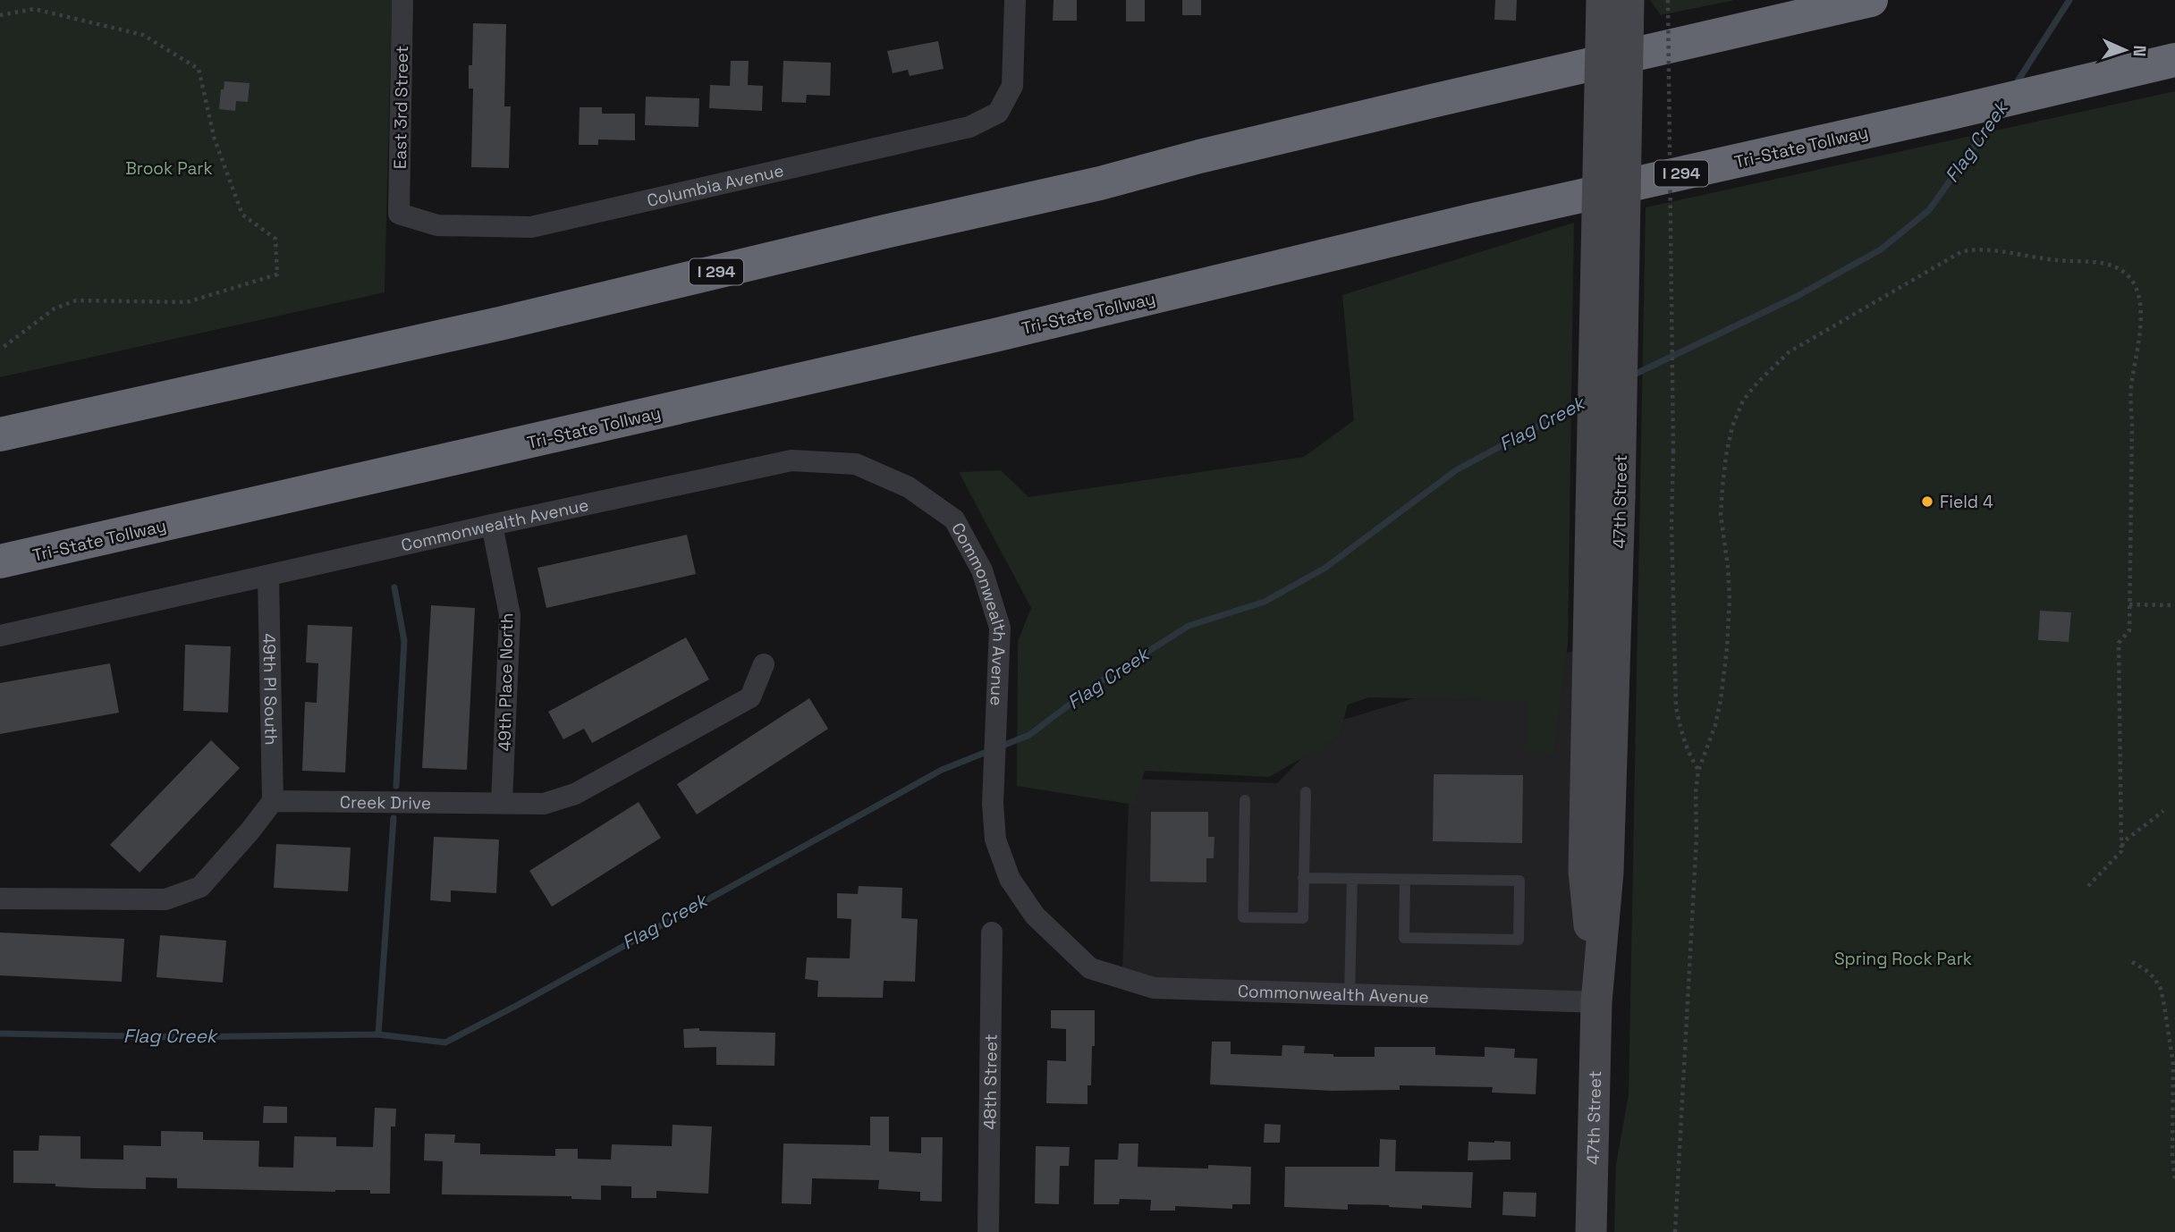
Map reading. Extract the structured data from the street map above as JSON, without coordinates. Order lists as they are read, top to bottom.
{
  "streets": {
    "highway": ["Tri-State Tollway", "I 294"],
    "main road": ["47th Street"],
    "street": [
      "East 3rd Street",
      "Columbia Avenue",
      "Commonwealth Avenue",
      "49th Place North",
      "49th Pl South",
      "Creek Drive",
      "48th Street"
    ]
  },
  "crossings": [
    ["East 3rd Street", "Columbia Avenue"],
    ["47th Street", "Commonwealth Avenue"],
    ["Commonwealth Avenue", "49th Place North"],
    ["Commonwealth Avenue", "49th Pl South"],
    ["49th Place North", "Creek Drive"],
    ["49th Pl South", "Creek Drive"]
  ],
  "water": ["Flag Creek"],
  "parks": ["Brook Park", "Spring Rock Park"],
  "places": ["Field 4"],
  "north": "right"
}
